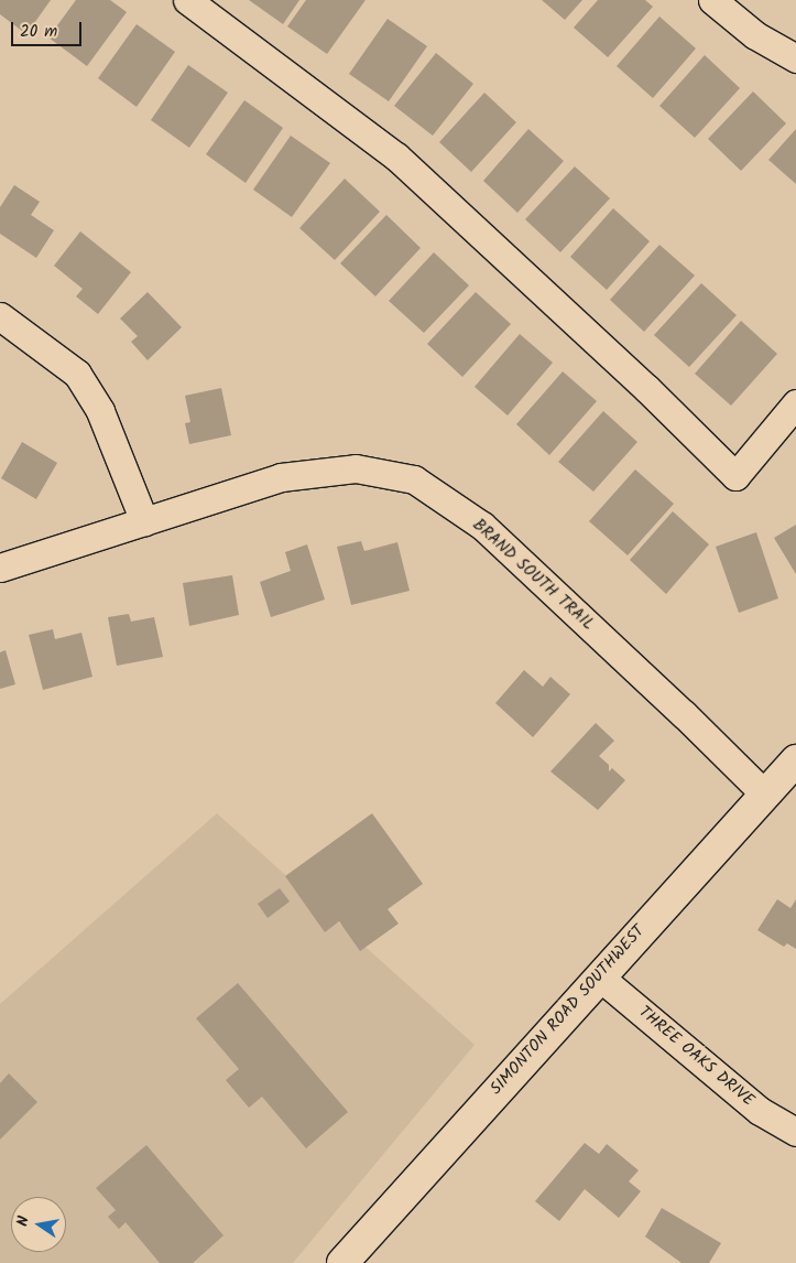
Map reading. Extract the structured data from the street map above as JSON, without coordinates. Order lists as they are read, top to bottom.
{
  "streets": {
    "street": ["BRAND SOUTH TRAIL", "SIMONTON ROAD SOUTHWEST", "THREE OAKS DRIVE"]
  },
  "crossings": [
    ["BRAND SOUTH TRAIL", "SIMONTON ROAD SOUTHWEST"],
    ["SIMONTON ROAD SOUTHWEST", "THREE OAKS DRIVE"]
  ],
  "scale_bar": "20 m",
  "north": "left"
}
